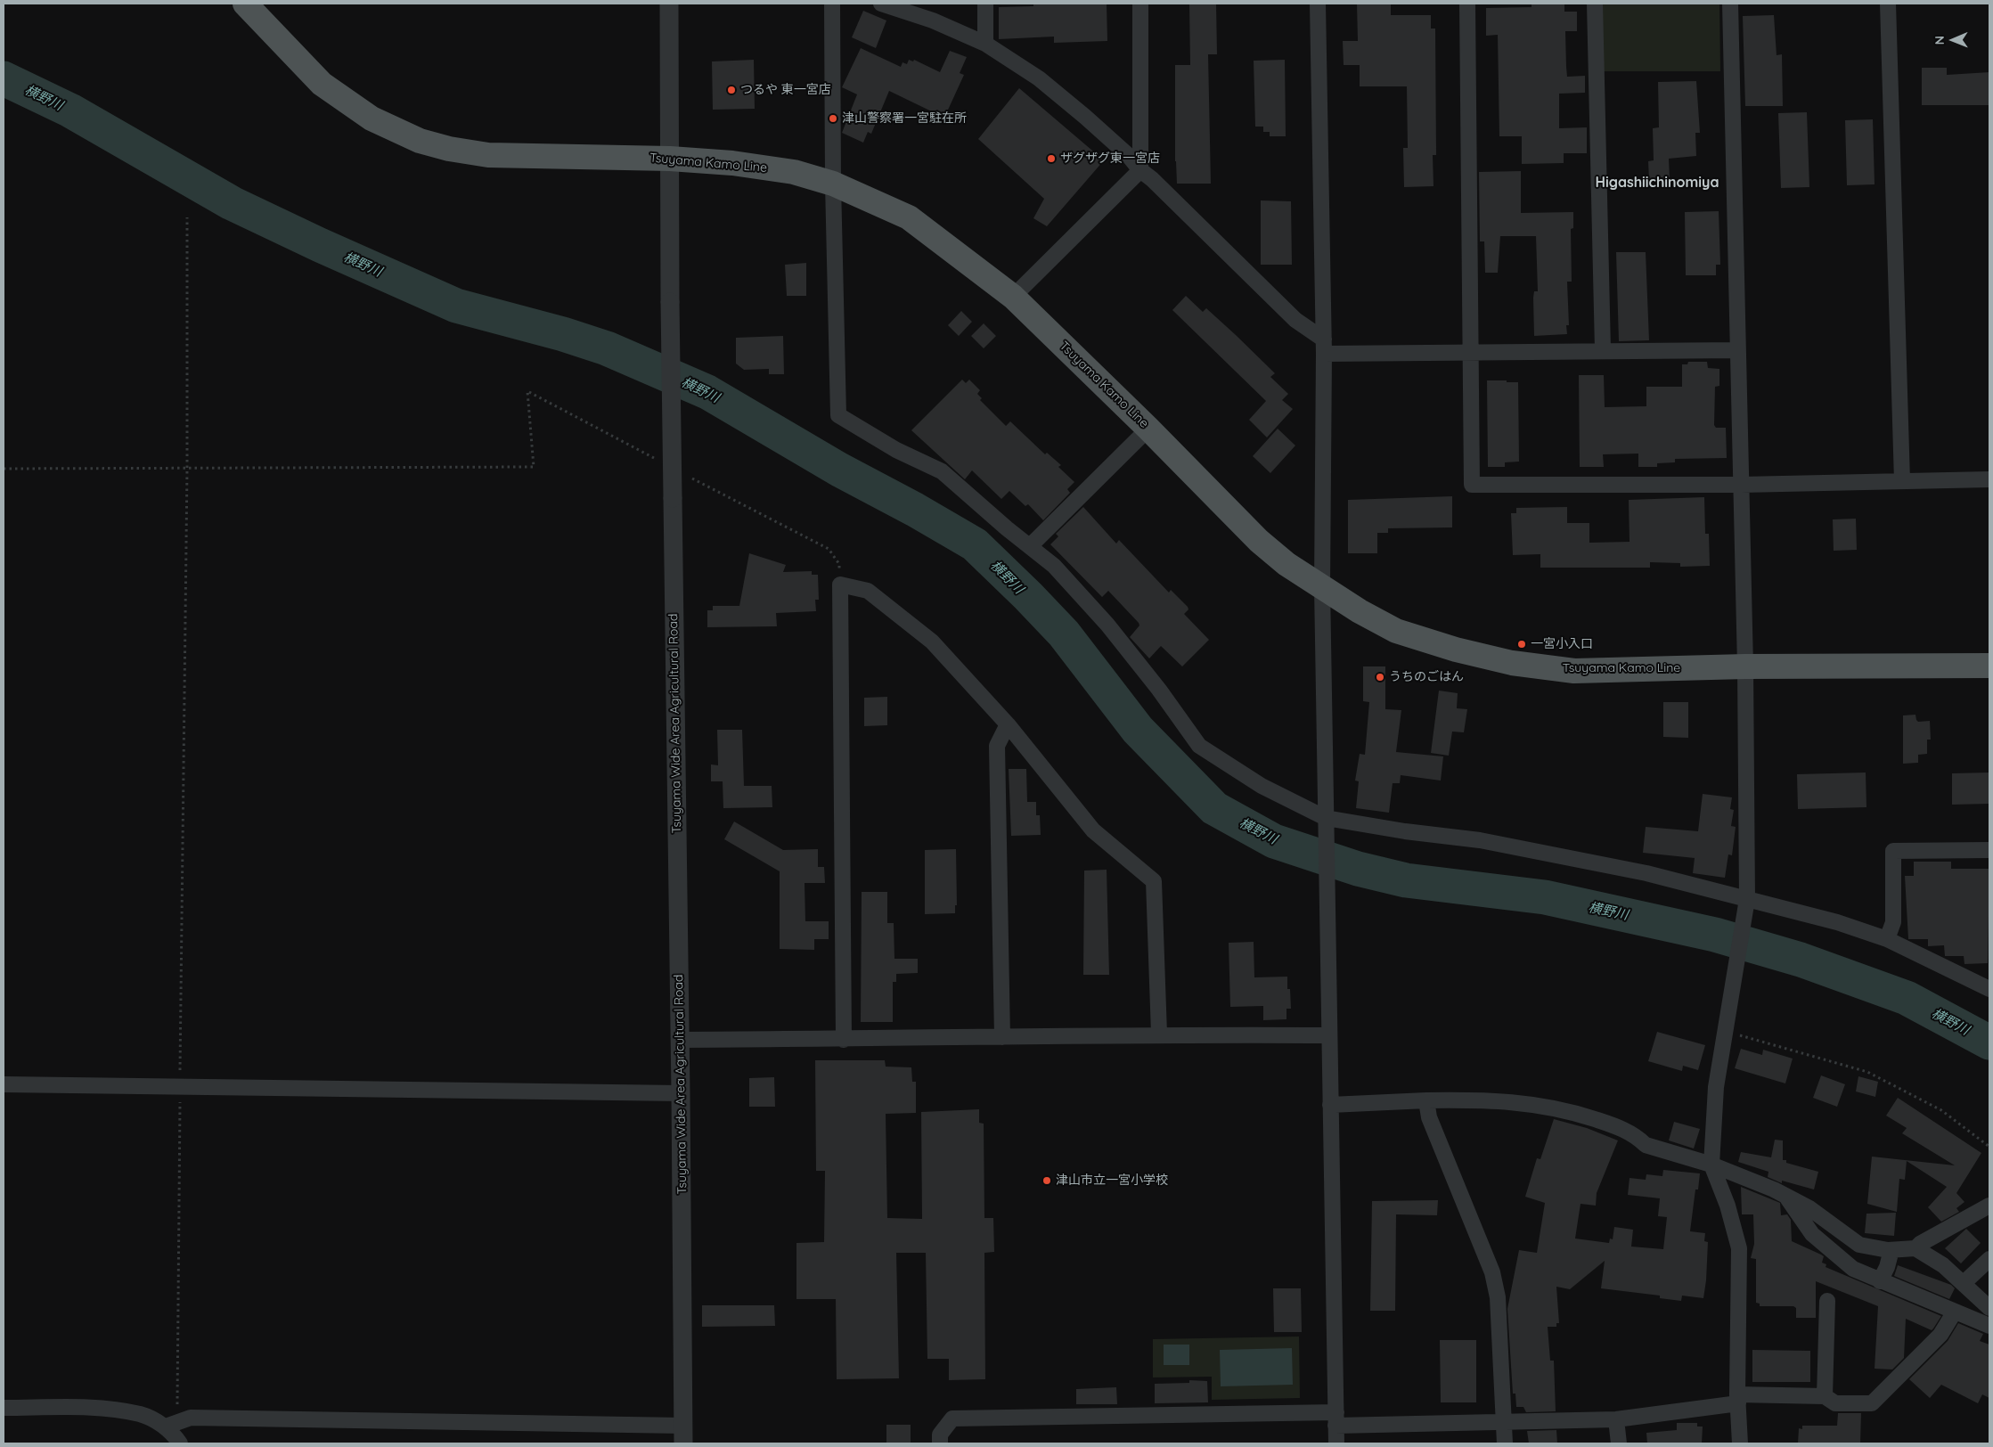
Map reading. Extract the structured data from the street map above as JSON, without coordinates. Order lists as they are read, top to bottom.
{
  "streets": {
    "main road": ["Tsuyama Kamo Line"],
    "street": ["Tsuyama Wide Area Agricultural Road"]
  },
  "crossings": [
    ["Tsuyama Kamo Line", "Tsuyama Wide Area Agricultural Road"]
  ],
  "districts": ["Higashiichinomiya"],
  "water": ["横野川"],
  "places": [
    "つるや 東一宮店",
    "津山警察署一宮駐在所",
    "ザグザグ東一宮店",
    "一宮小入口",
    "うちのごはん",
    "津山市立一宮小学校"
  ],
  "north": "left"
}
